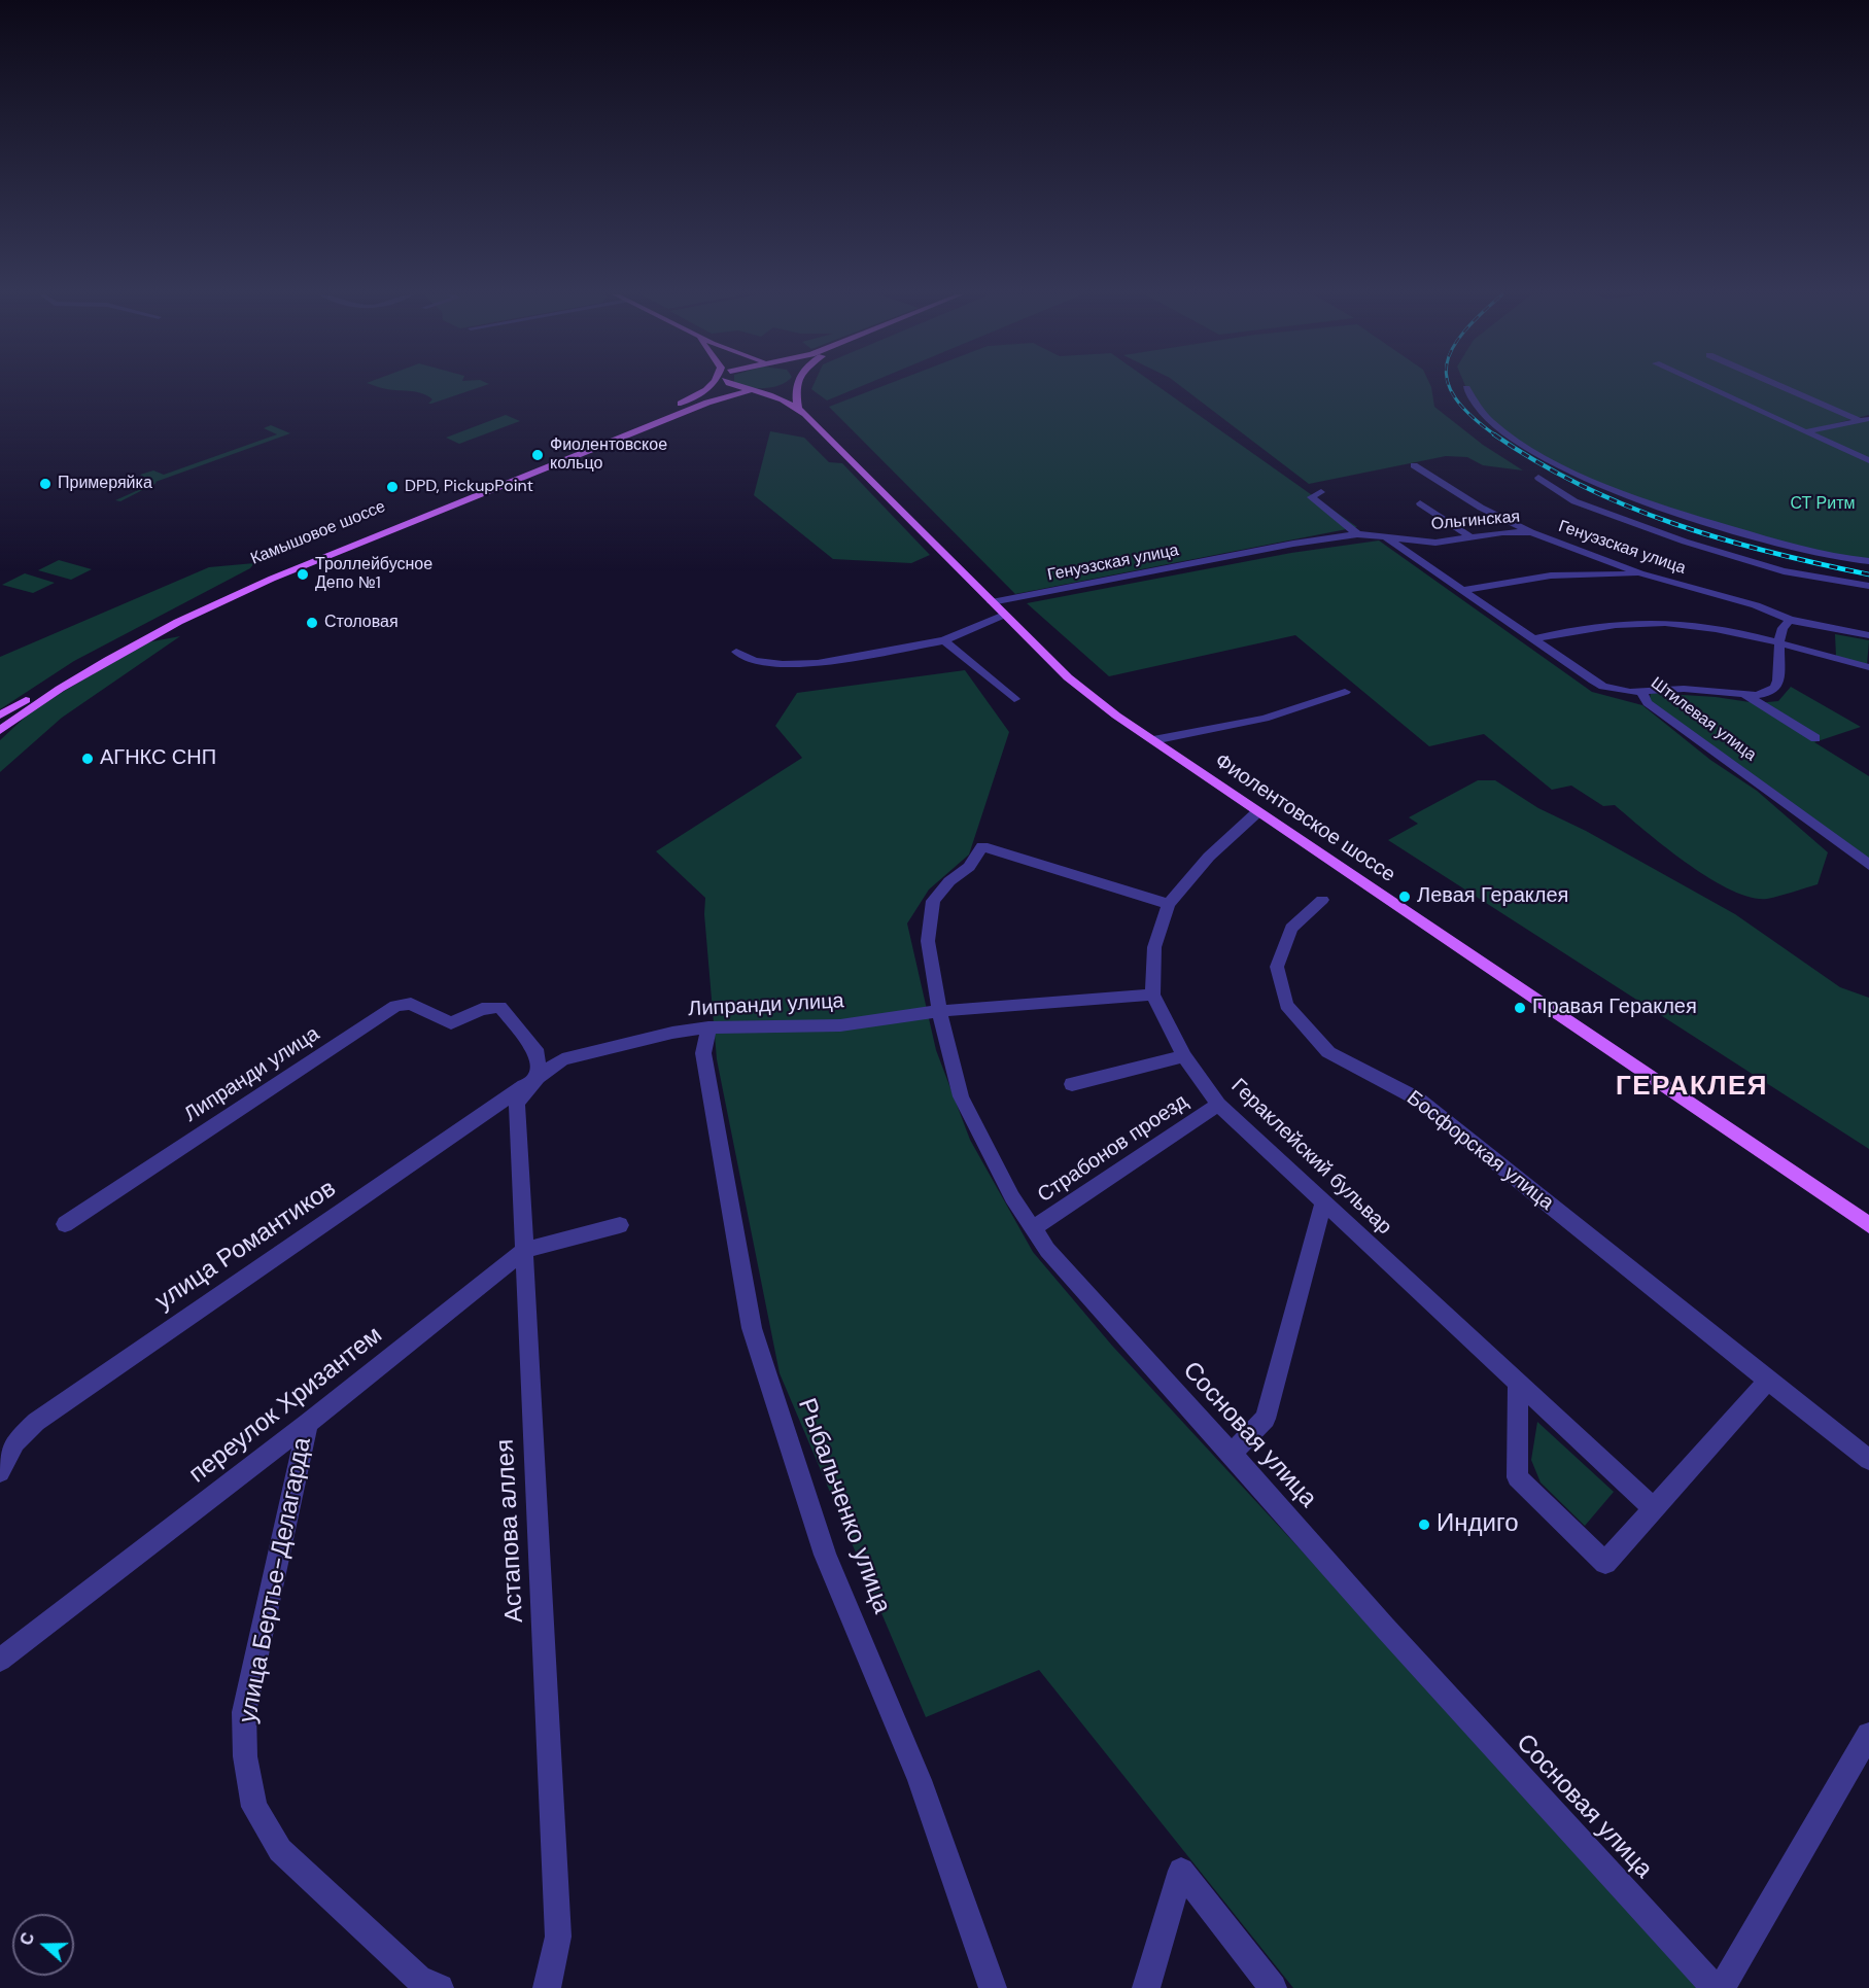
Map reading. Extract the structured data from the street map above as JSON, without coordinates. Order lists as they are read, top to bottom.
{
  "streets": {
    "main road": ["Камышовое шоссе", "Фиолентовское шоссе"],
    "street": [
      "Ольгинская",
      "Генуэзская улица",
      "Штилевая улица",
      "Липранди улица",
      "Страбонов проезд",
      "Босфорская улица",
      "Гераклейский бульвар",
      "улица Романтиков",
      "переулок Хризантем",
      "Сосновая улица",
      "Рыбальченко улица",
      "Астапова аллея",
      "улица Бертье-Делагарда"
    ]
  },
  "crossings": [
    ["Ольгинская", "Генуэзская улица"],
    ["Ольгинская", "Штилевая улица"],
    ["Камышовое шоссе", "Фиолентовское шоссе"],
    ["Генуэзская улица", "Штилевая улица"],
    ["Генуэзская улица", "Фиолентовское шоссе"],
    ["Фиолентовское шоссе", "Гераклейский бульвар"],
    ["Липранди улица", "Гераклейский бульвар"],
    ["Липранди улица", "улица Романтиков"],
    ["Липранди улица", "Сосновая улица"],
    ["Липранди улица", "Рыбальченко улица"],
    ["Липранди улица", "Астапова аллея"],
    ["Страбонов проезд", "Гераклейский бульвар"],
    ["Страбонов проезд", "Сосновая улица"],
    ["Гераклейский бульвар", "Сосновая улица"],
    ["улица Романтиков", "Астапова аллея"],
    ["переулок Хризантем", "Астапова аллея"],
    ["переулок Хризантем", "улица Бертье-Делагарда"]
  ],
  "districts": ["ГЕРАКЛЕЯ"],
  "parks": ["СТ Ритм"],
  "places": [
    "Фиолентовское кольцо",
    "Примеряйка",
    "DPD, PickupPoint",
    "Троллейбусное Депо №1",
    "Столовая",
    "АГНКС СНП",
    "Левая Гераклея",
    "Правая Гераклея",
    "Индиго"
  ],
  "north": "left"
}
